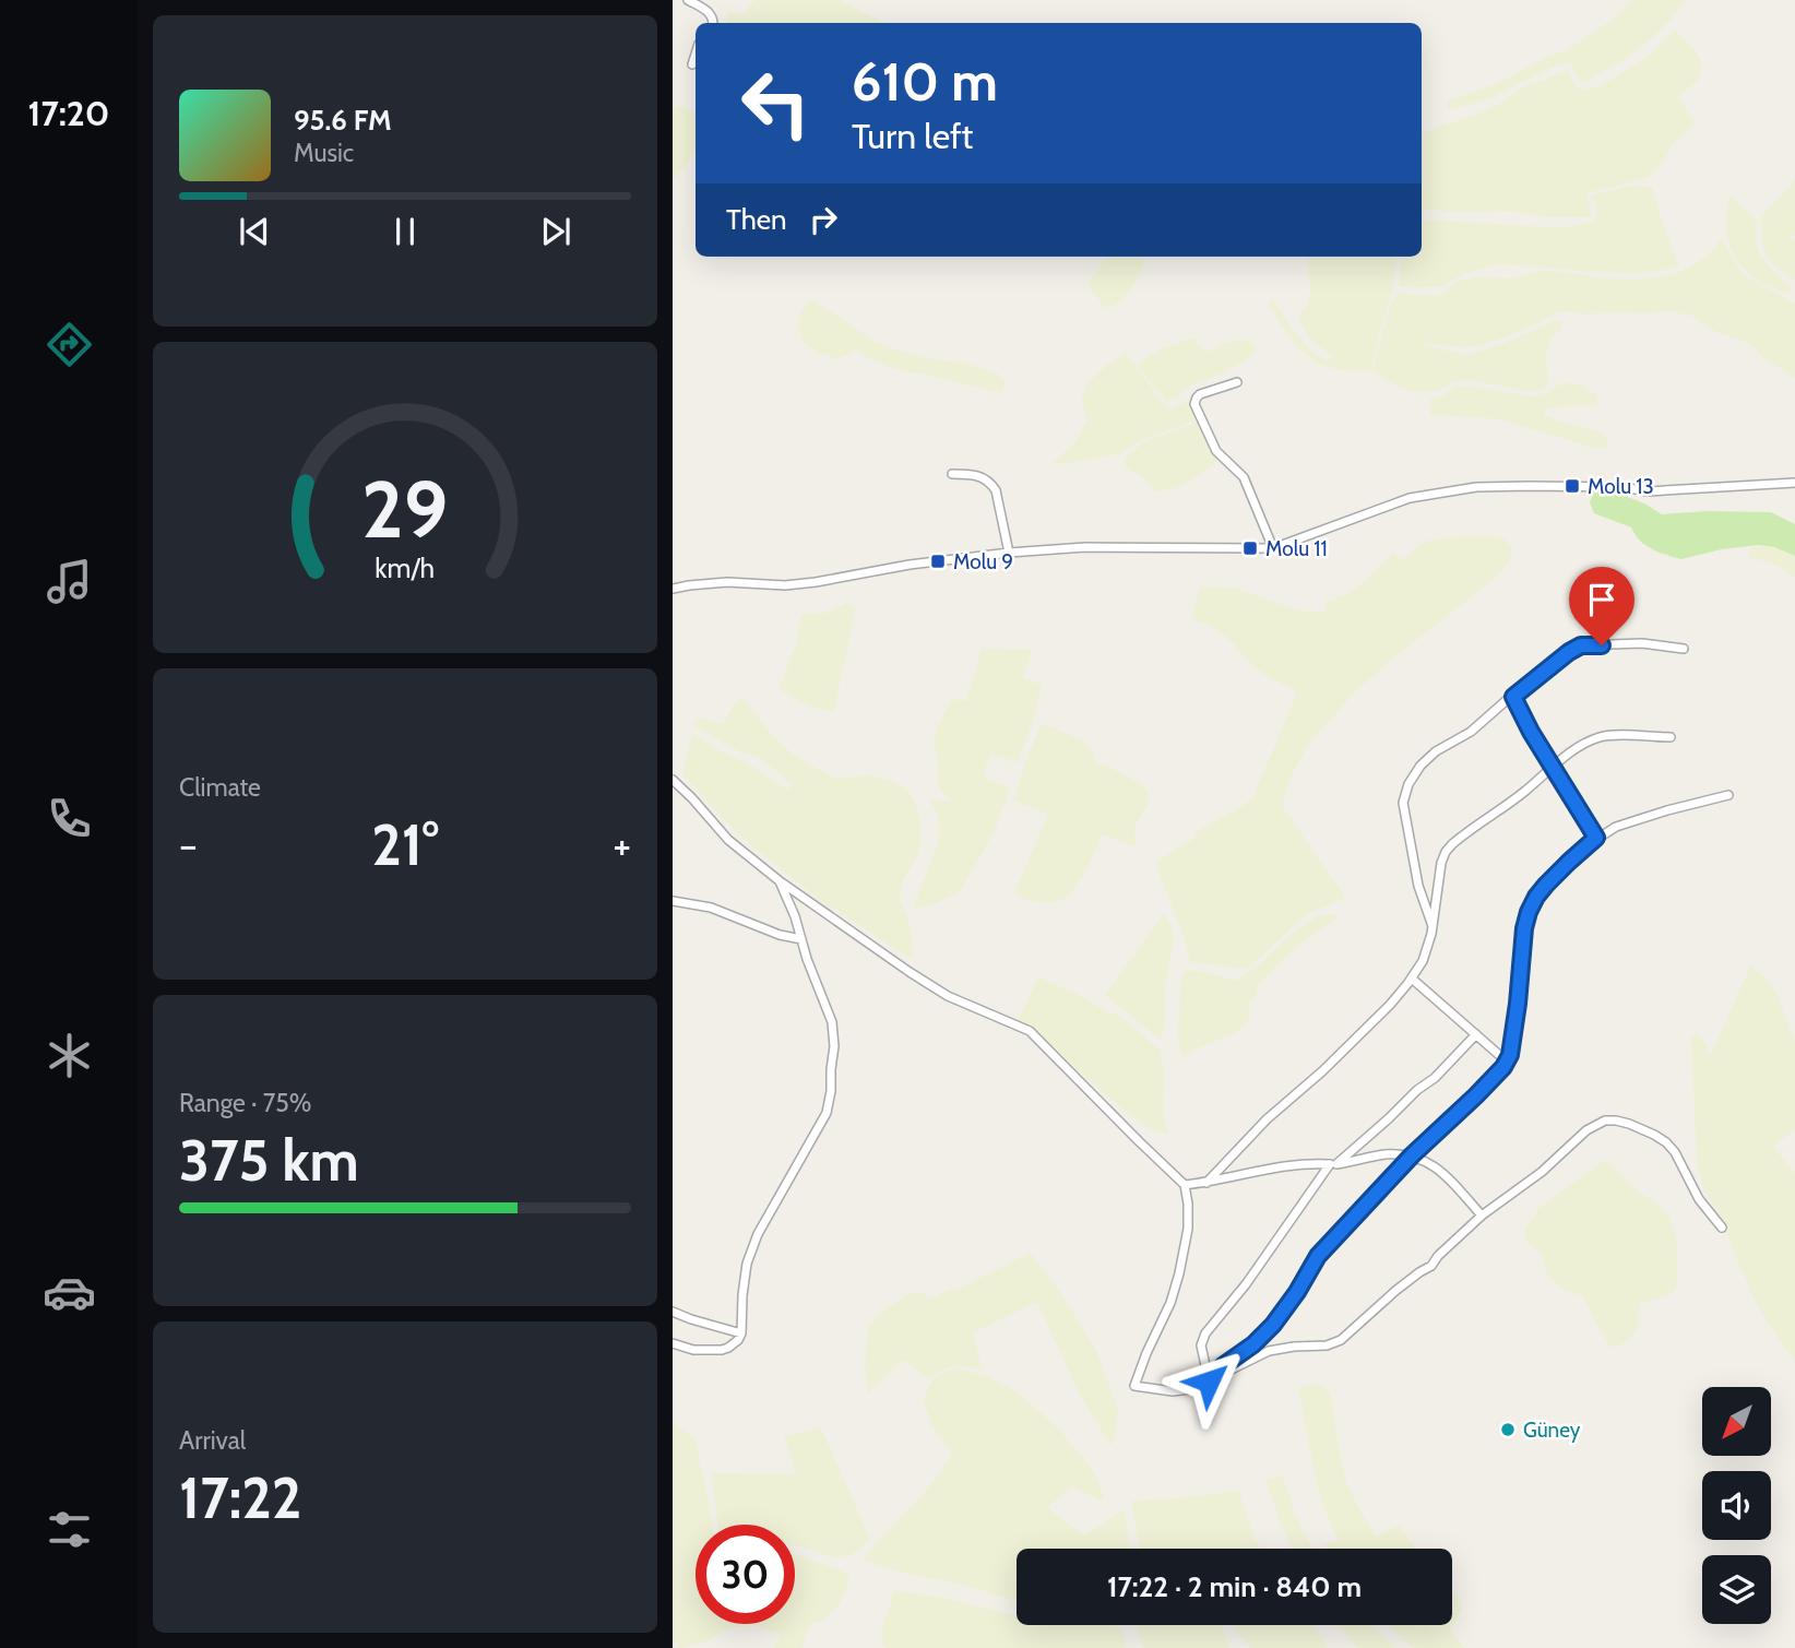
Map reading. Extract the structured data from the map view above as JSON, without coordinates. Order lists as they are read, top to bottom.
{
  "places": {
    "transit": ["Molu 13", "Molu 11", "Molu 9"],
    "other": ["Güney"]
  },
  "north": "bottom left",
  "page": {
    "tabs": "17:20",
    "turn": ["610 m", "Turn left"],
    "song": ["95.6 FM", "Music"],
    "then": "Then",
    "tile": [
      "Climate",
      ["Range · 75%", "375 km"],
      ["Arrival", "17:22"]
    ],
    "heat": ["−", "21°", "+"],
    "limit": "30",
    "trip": "17:22 · 2 min · 840 m",
    "gauge": ["29", "km/h"]
  }
}
